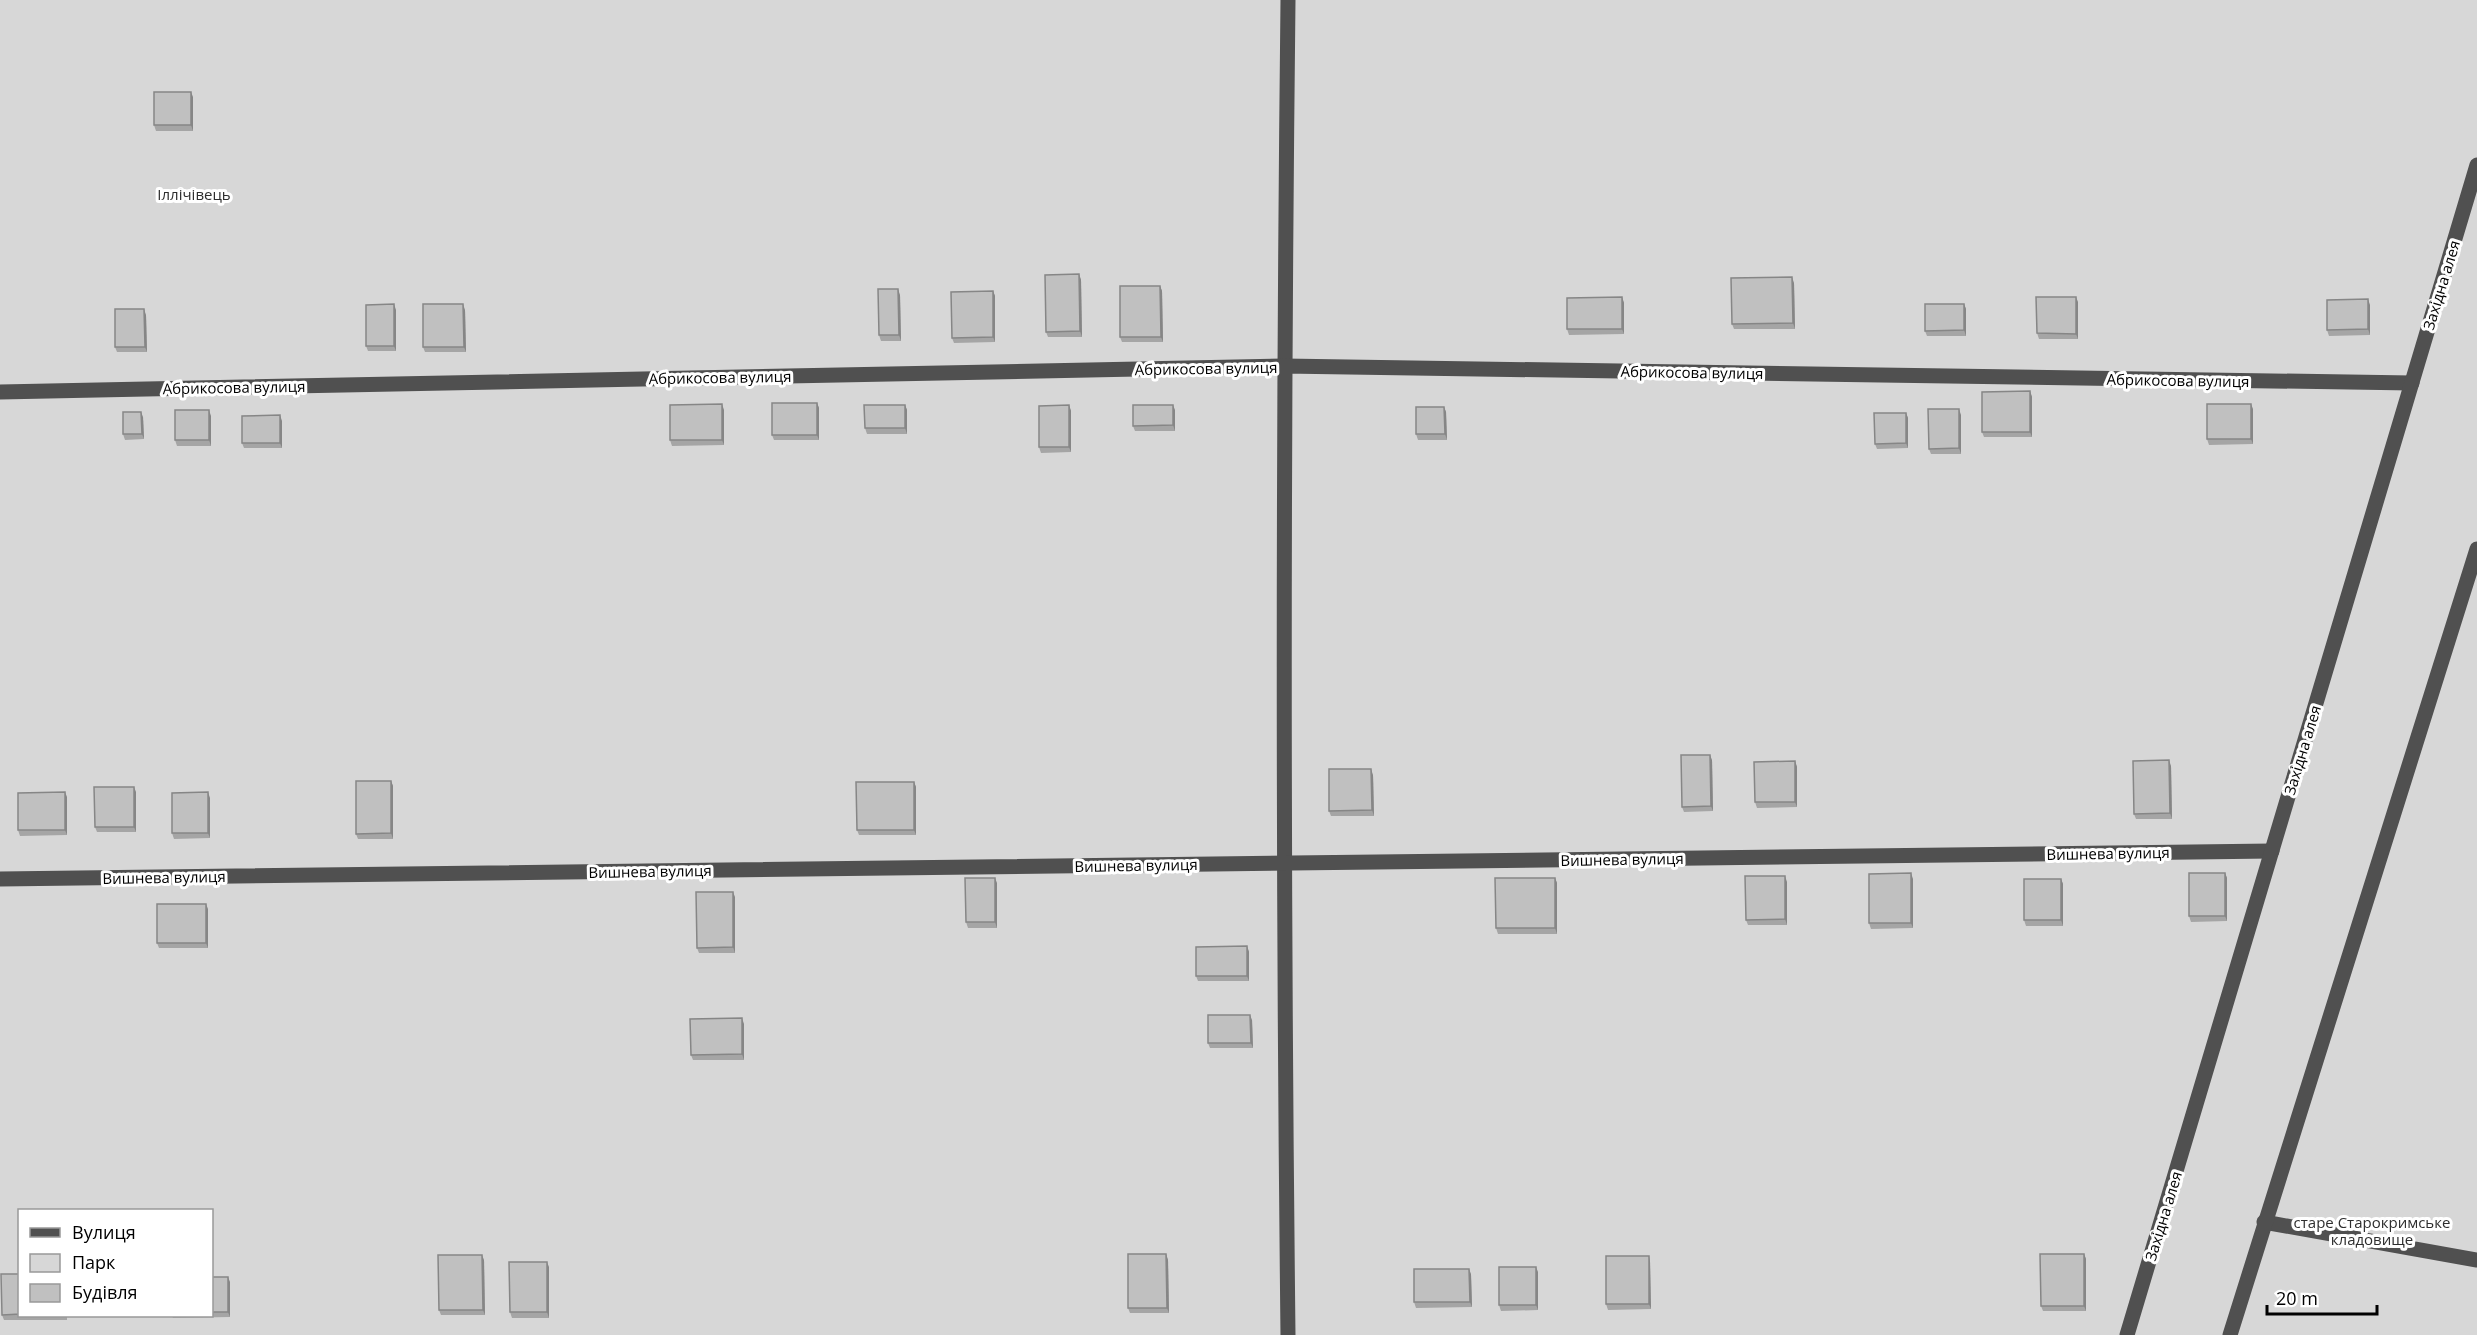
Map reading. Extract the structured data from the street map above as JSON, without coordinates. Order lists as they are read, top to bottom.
{
  "streets": {
    "street": ["Західна алея", "Абрикосова вулиця", "Вишнева вулиця"]
  },
  "crossings": [
    ["Західна алея", "Абрикосова вулиця"],
    ["Західна алея", "Вишнева вулиця"]
  ],
  "parks": ["Іллічівець", "старе Старокримське кладовище"],
  "legend": ["Вулиця", "Парк", "Будівля"],
  "scale_bar": "20 m"
}
